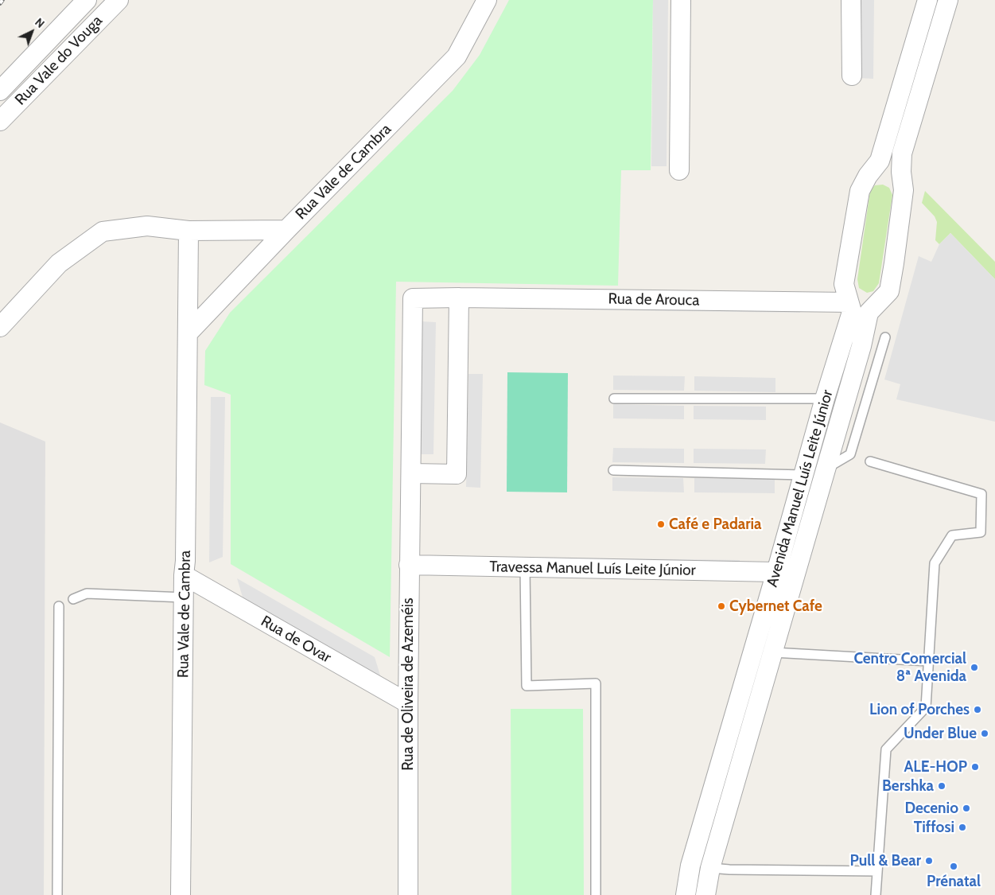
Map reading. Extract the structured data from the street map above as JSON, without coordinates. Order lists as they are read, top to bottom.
{
  "streets": {
    "street": [
      "Rua Vale do Vouga",
      "Rua Vale de Cambra",
      "Rua de Arouca",
      "Avenida Manuel Luís Leite Júnior",
      "Travessa Manuel Luís Leite Júnior",
      "Rua de Ovar",
      "Rua de Oliveira de Azeméis"
    ]
  },
  "crossings": [
    ["Rua Vale de Cambra", "Rua de Ovar"],
    ["Rua de Arouca", "Avenida Manuel Luís Leite Júnior"],
    ["Rua de Arouca", "Rua de Oliveira de Azeméis"],
    ["Avenida Manuel Luís Leite Júnior", "Travessa Manuel Luís Leite Júnior"],
    ["Travessa Manuel Luís Leite Júnior", "Rua de Oliveira de Azeméis"],
    ["Rua de Ovar", "Rua de Oliveira de Azeméis"]
  ],
  "places": [
    "Café e Padaria",
    "Cybernet Cafe",
    "Centro Comercial 8ª Avenida",
    "Lion of Porches",
    "Under Blue",
    "ALE-HOP",
    "Bershka",
    "Decenio",
    "Tiffosi",
    "Pull & Bear",
    "Prénatal"
  ],
  "north": "top right"
}
